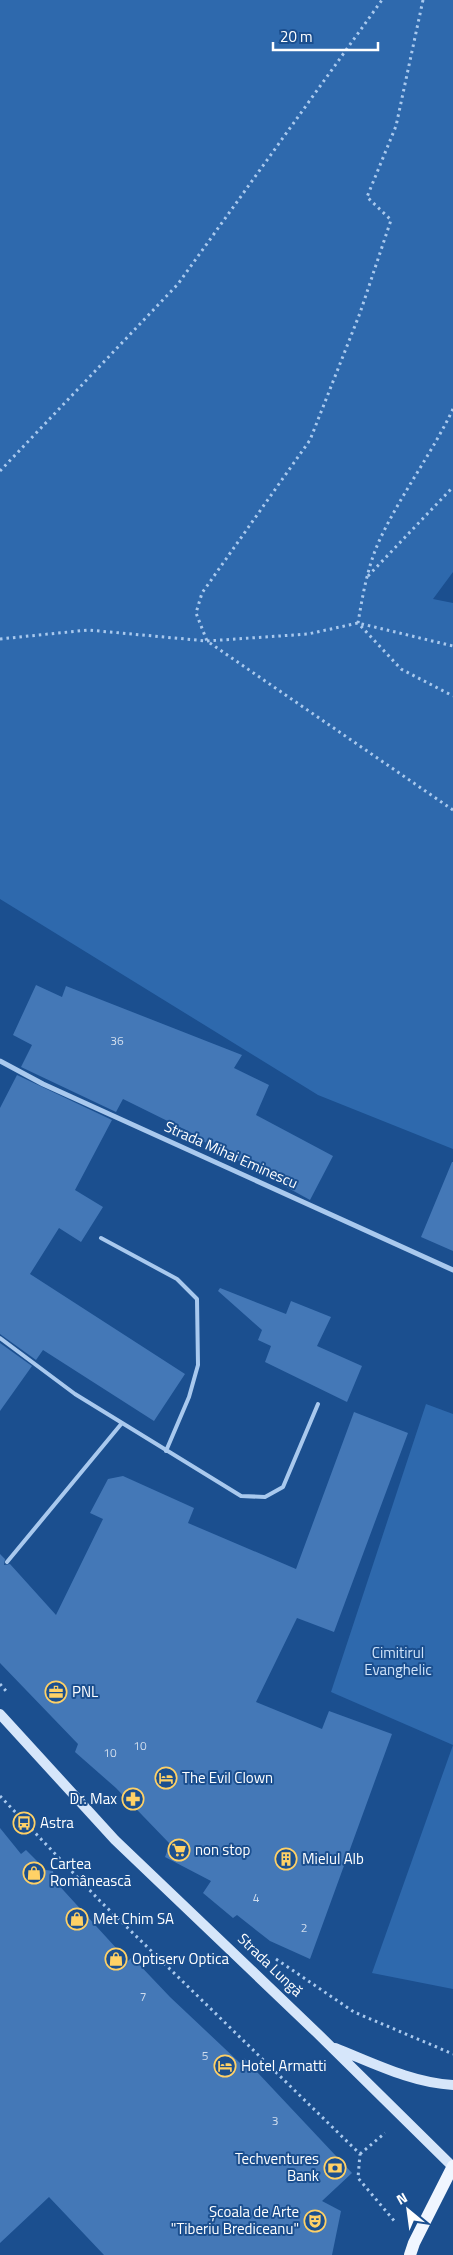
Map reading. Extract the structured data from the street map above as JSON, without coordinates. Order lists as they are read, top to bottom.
{
  "streets": {
    "main road": ["Strada Lungă"],
    "street": ["Strada Mihai Eminescu"]
  },
  "parks": ["Cimitirul Evanghelic"],
  "places": {
    "office": ["PNL"],
    "hotel": ["The Evil Clown", "Hotel Armatti"],
    "pharmacy": ["Dr. Max"],
    "bus stop": ["Astra"],
    "supermarket": ["non stop"],
    "building": ["Mielul Alb"],
    "shop": ["Cartea Românească", "Met Chim SA", "Optiserv Optica"],
    "bank": ["Techventures Bank"],
    "theatre": ["Școala de Arte \"Tiberiu Brediceanu\""]
  },
  "house_numbers": [
    "36",
    "10",
    "10",
    "4",
    "2",
    "7",
    "5",
    "3"
  ],
  "scale_bar": "20 m",
  "north": "top left"
}
